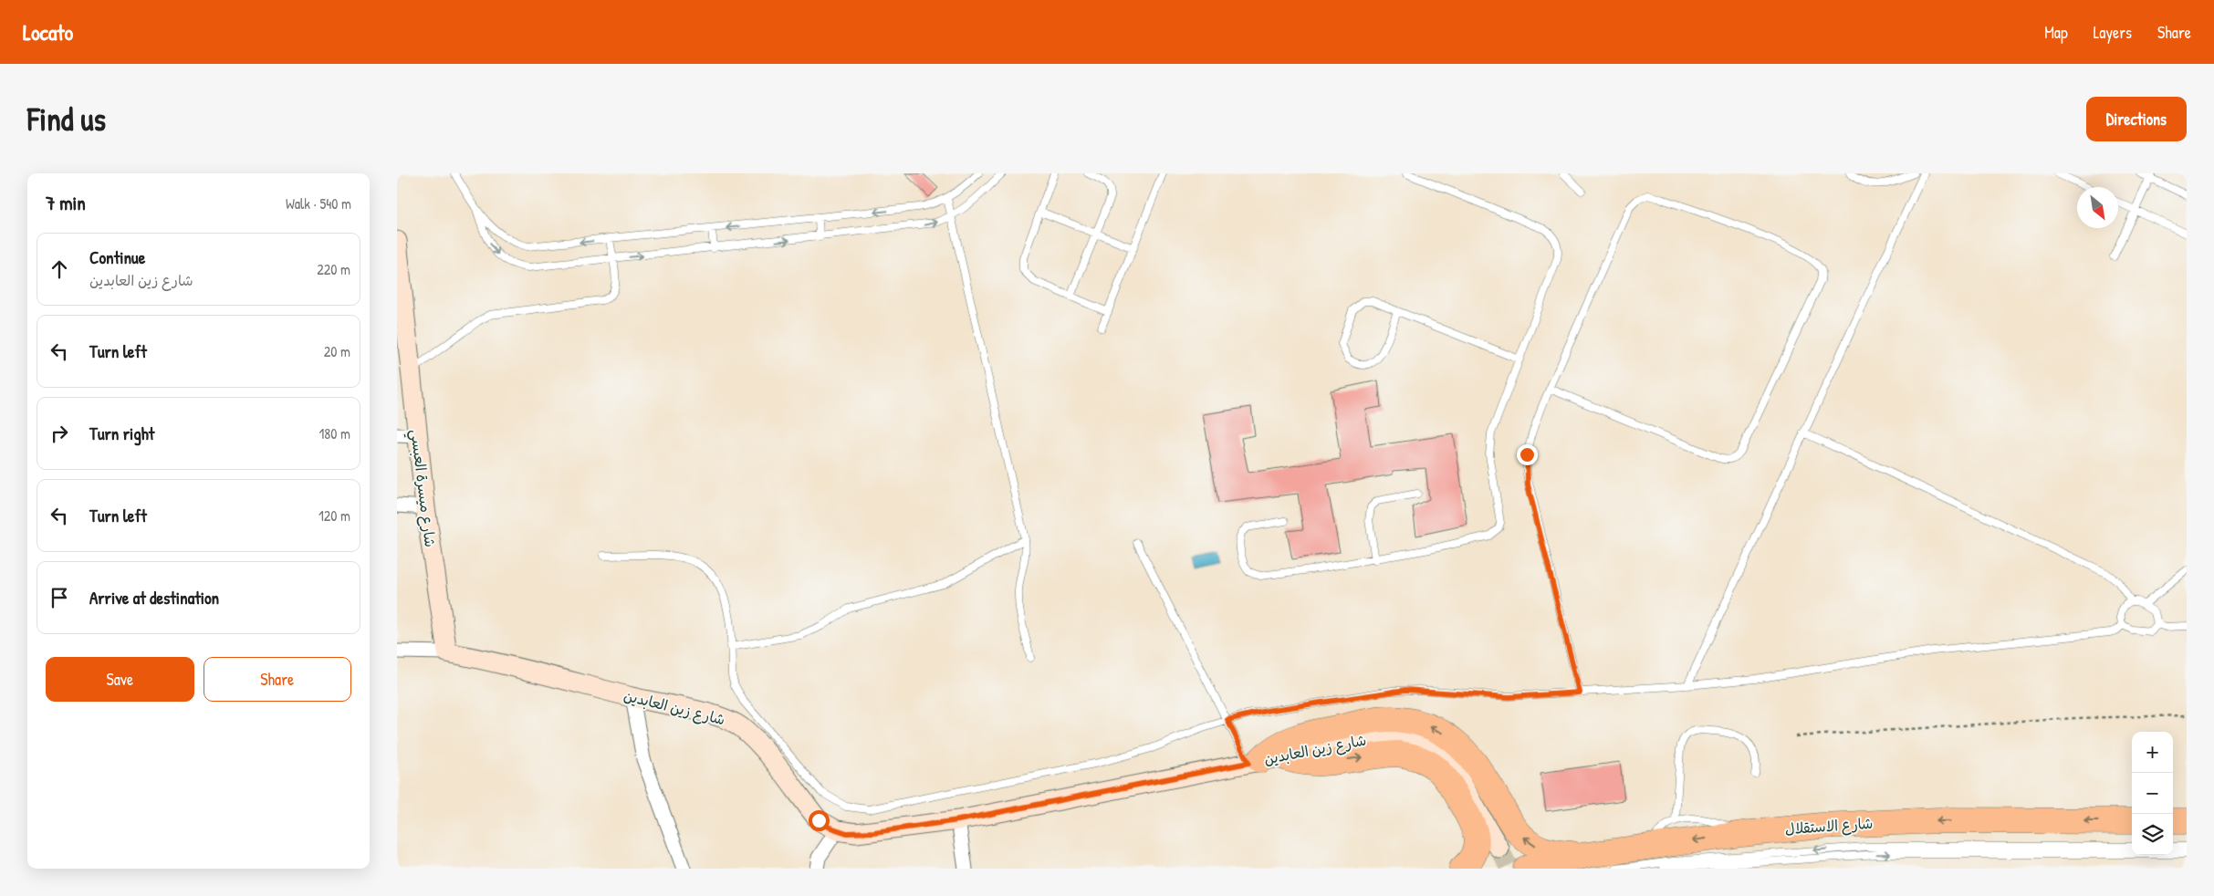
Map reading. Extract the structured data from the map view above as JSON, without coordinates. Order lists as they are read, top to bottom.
{
  "streets": {
    "highway": ["شارع الاستقلال"],
    "street": ["شارع ميسرة العبسي", "شارع زين العابدين"]
  },
  "crossings": [
    ["شارع ميسرة العبسي", "شارع زين العابدين"]
  ],
  "one_way": ["شارع الاستقلال"],
  "north": "bottom right",
  "page": {
    "header": "Locato",
    "nav": ["Map", "Layers", "Share"],
    "buttons": [
      "Directions",
      ["Save", "Share"]
    ],
    "title": "Find us",
    "heading": ["7 min", "Walk · 540 m"],
    "list": [
      ["Continue", "شارع زين العابدين", "220 m"],
      ["Turn left", "20 m"],
      ["Turn right", "180 m"],
      ["Turn left", "120 m"],
      "Arrive at destination"
    ],
    "map_buttons": ["+", "−"]
  }
}
